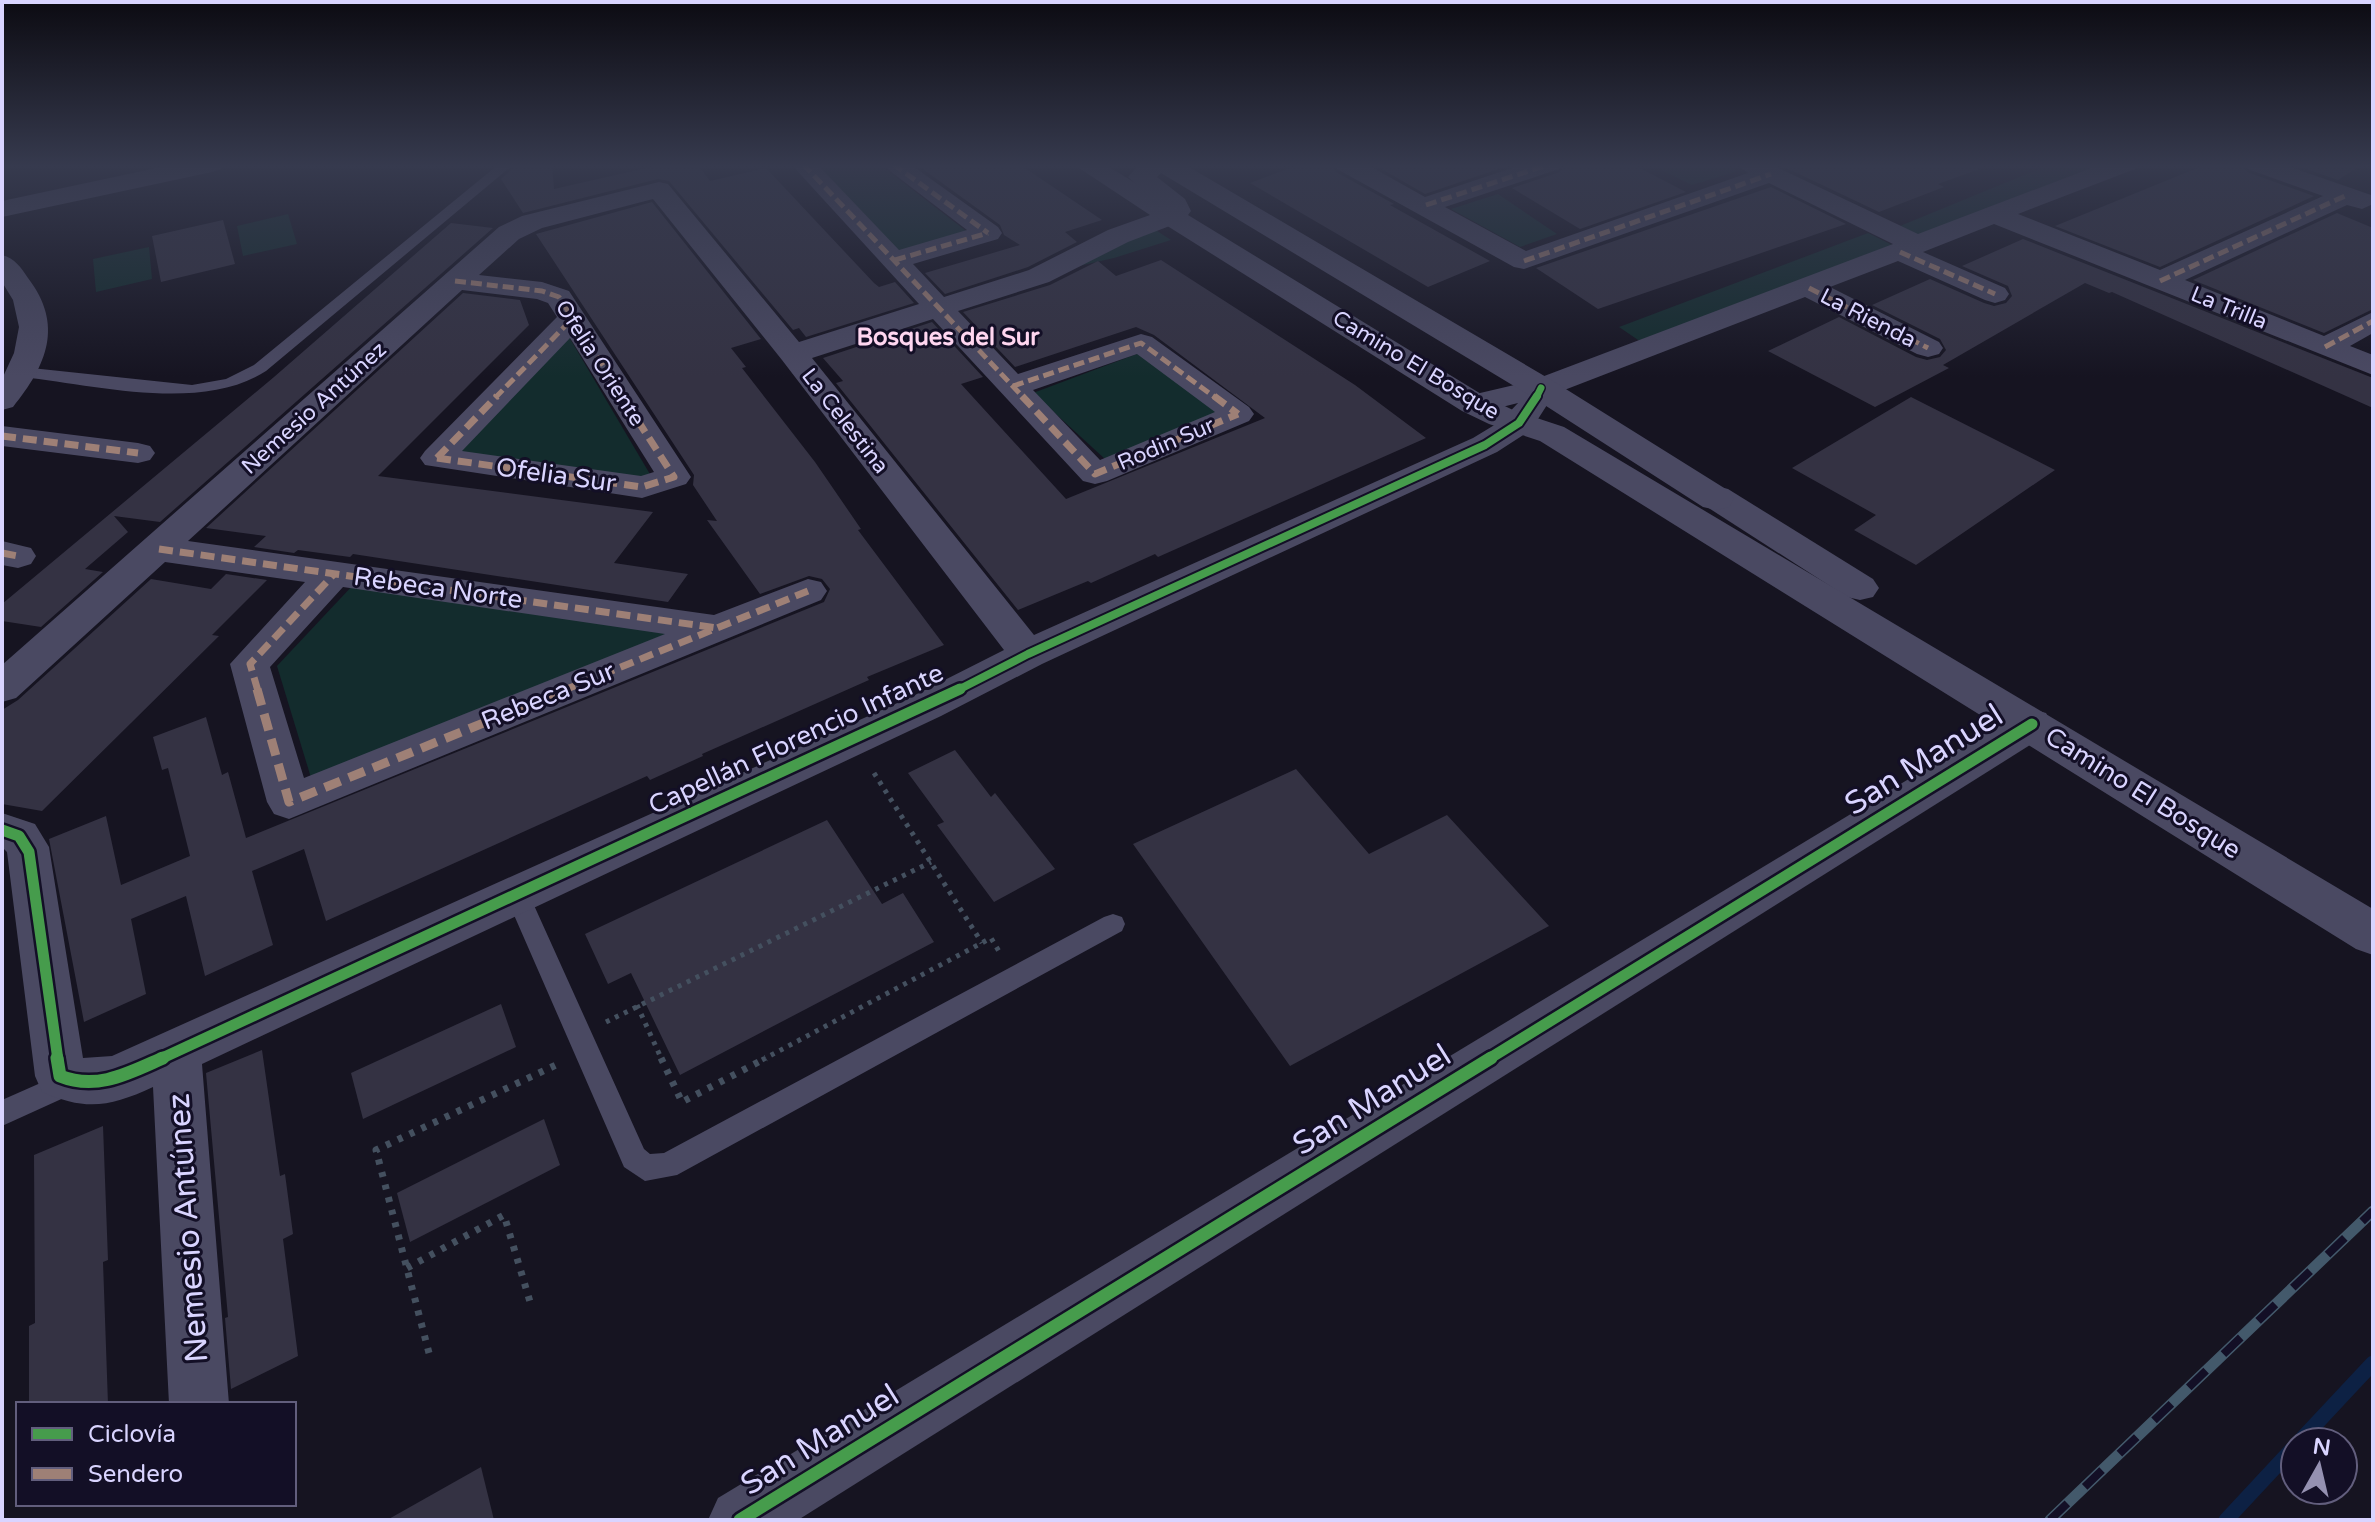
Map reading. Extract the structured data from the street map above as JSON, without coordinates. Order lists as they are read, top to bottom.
{
  "streets": {
    "street": [
      "La Trilla",
      "La Rienda",
      "Ofelia Oriente",
      "Camino El Bosque",
      "Nemesio Antúnez",
      "La Celestina",
      "Rodin Sur",
      "Ofelia Sur",
      "Rebeca Norte",
      "Rebeca Sur",
      "Capellán Florencio Infante",
      "San Manuel"
    ]
  },
  "crossings": [
    ["Ofelia Oriente", "Nemesio Antúnez"],
    ["Ofelia Oriente", "Ofelia Sur"],
    ["Camino El Bosque", "Capellán Florencio Infante"],
    ["Camino El Bosque", "San Manuel"],
    ["Nemesio Antúnez", "Rebeca Norte"],
    ["Nemesio Antúnez", "Capellán Florencio Infante"],
    ["La Celestina", "Capellán Florencio Infante"],
    ["Rebeca Norte", "Rebeca Sur"]
  ],
  "districts": ["Bosques del Sur"],
  "legend": ["Ciclovía", "Sendero"],
  "north": "top"
}
